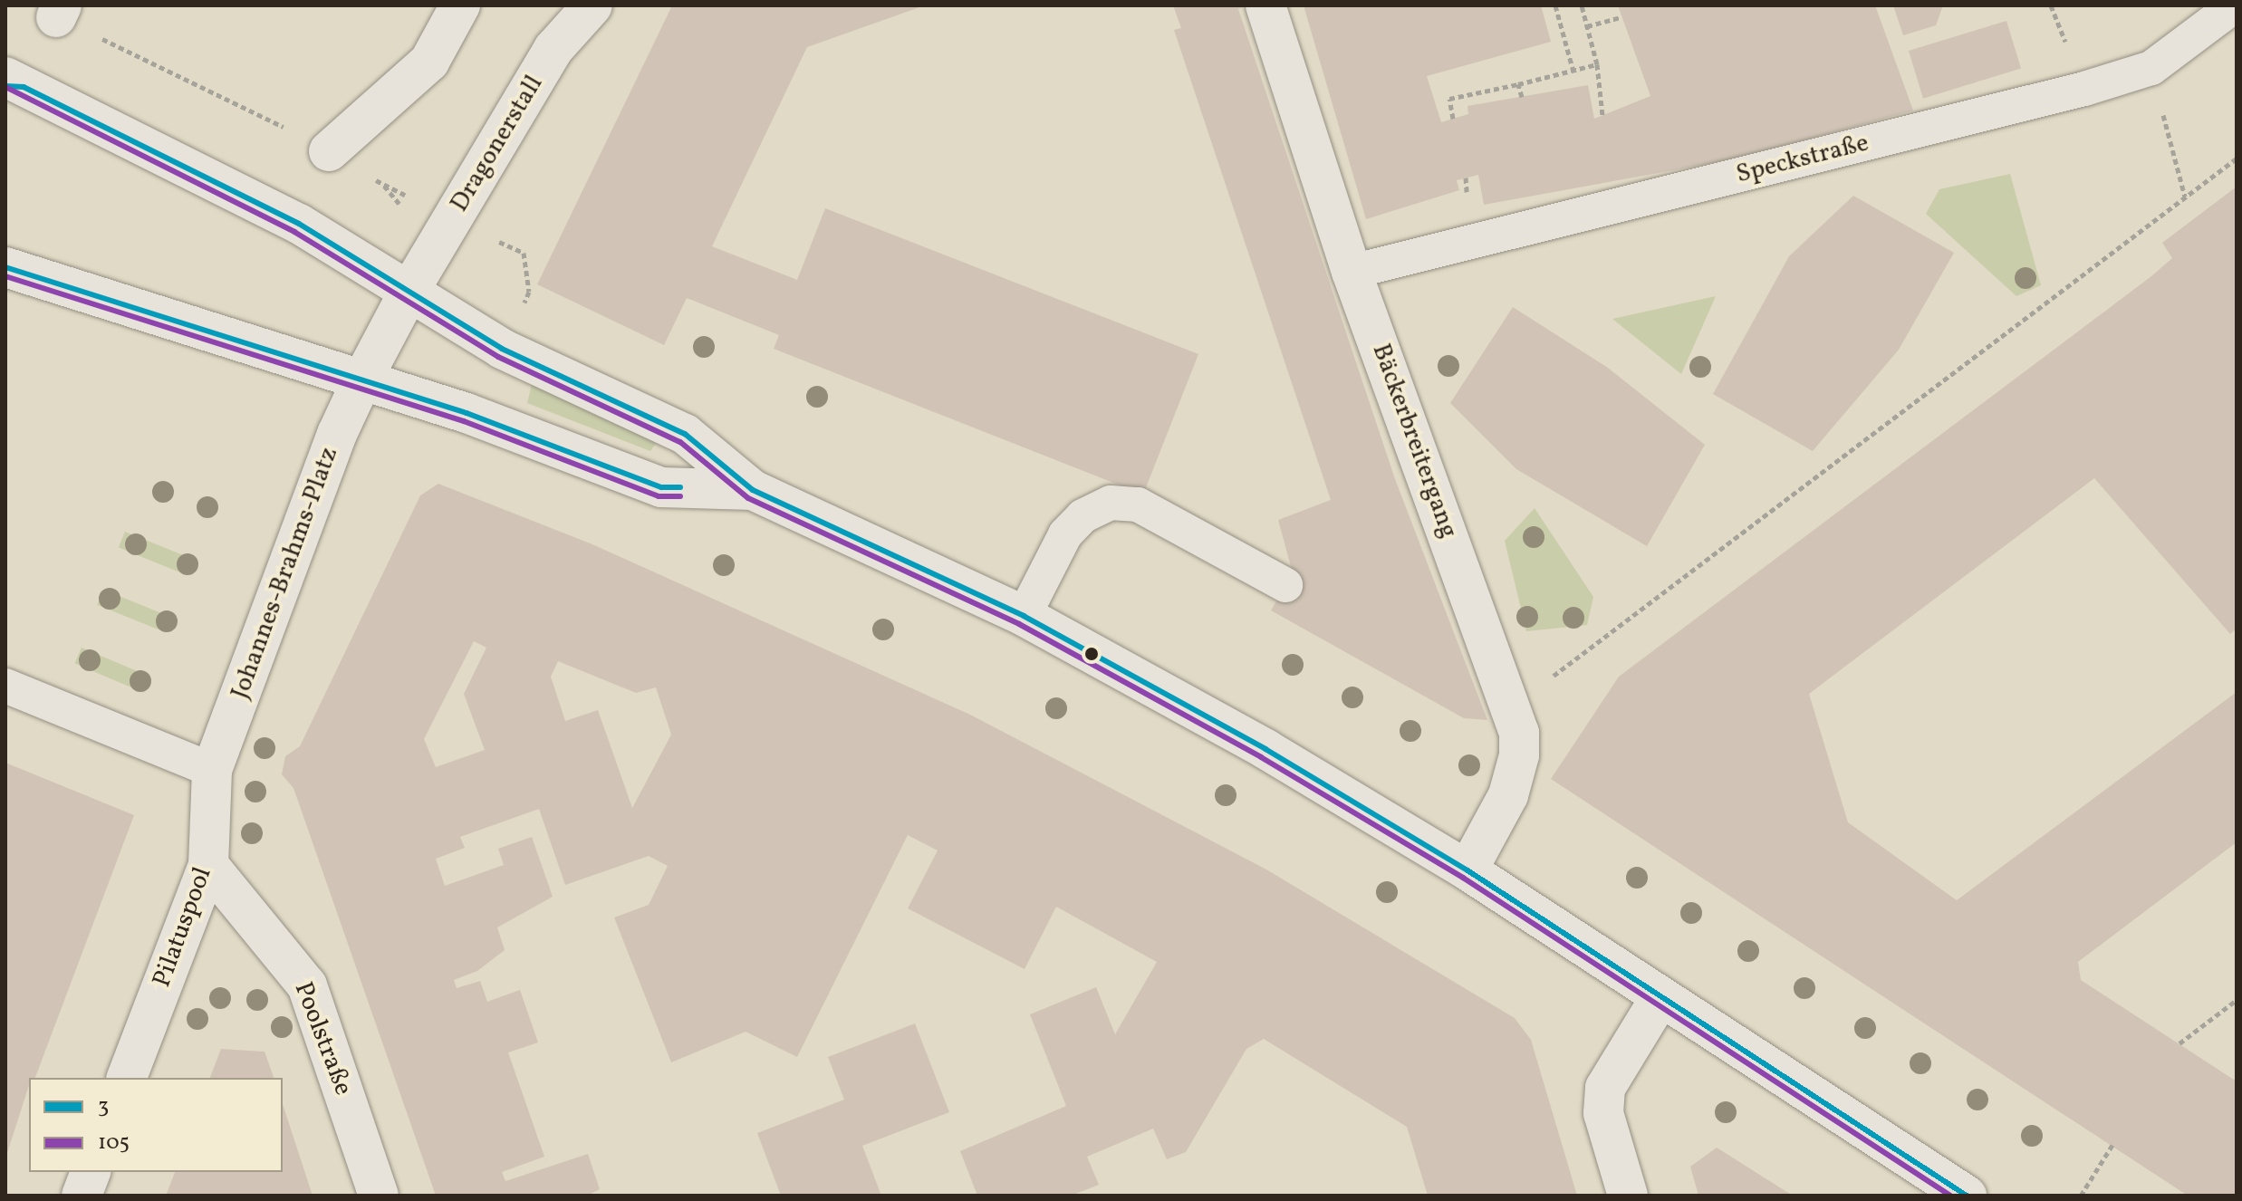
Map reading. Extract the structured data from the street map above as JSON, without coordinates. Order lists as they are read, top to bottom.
{
  "streets": {
    "main road": [
      "Dragonerstall",
      "Bäckerbreitergang",
      "Johannes-Brahms-Platz",
      "Pilatuspool",
      "Poolstraße"
    ],
    "lane": ["Speckstraße"]
  },
  "crossings": [
    ["Dragonerstall", "Johannes-Brahms-Platz"],
    ["Speckstraße", "Bäckerbreitergang"],
    ["Johannes-Brahms-Platz", "Pilatuspool"],
    ["Pilatuspool", "Poolstraße"]
  ],
  "lines": ["transit line 3", "transit line 105"],
  "legend": ["3", "105"]
}
